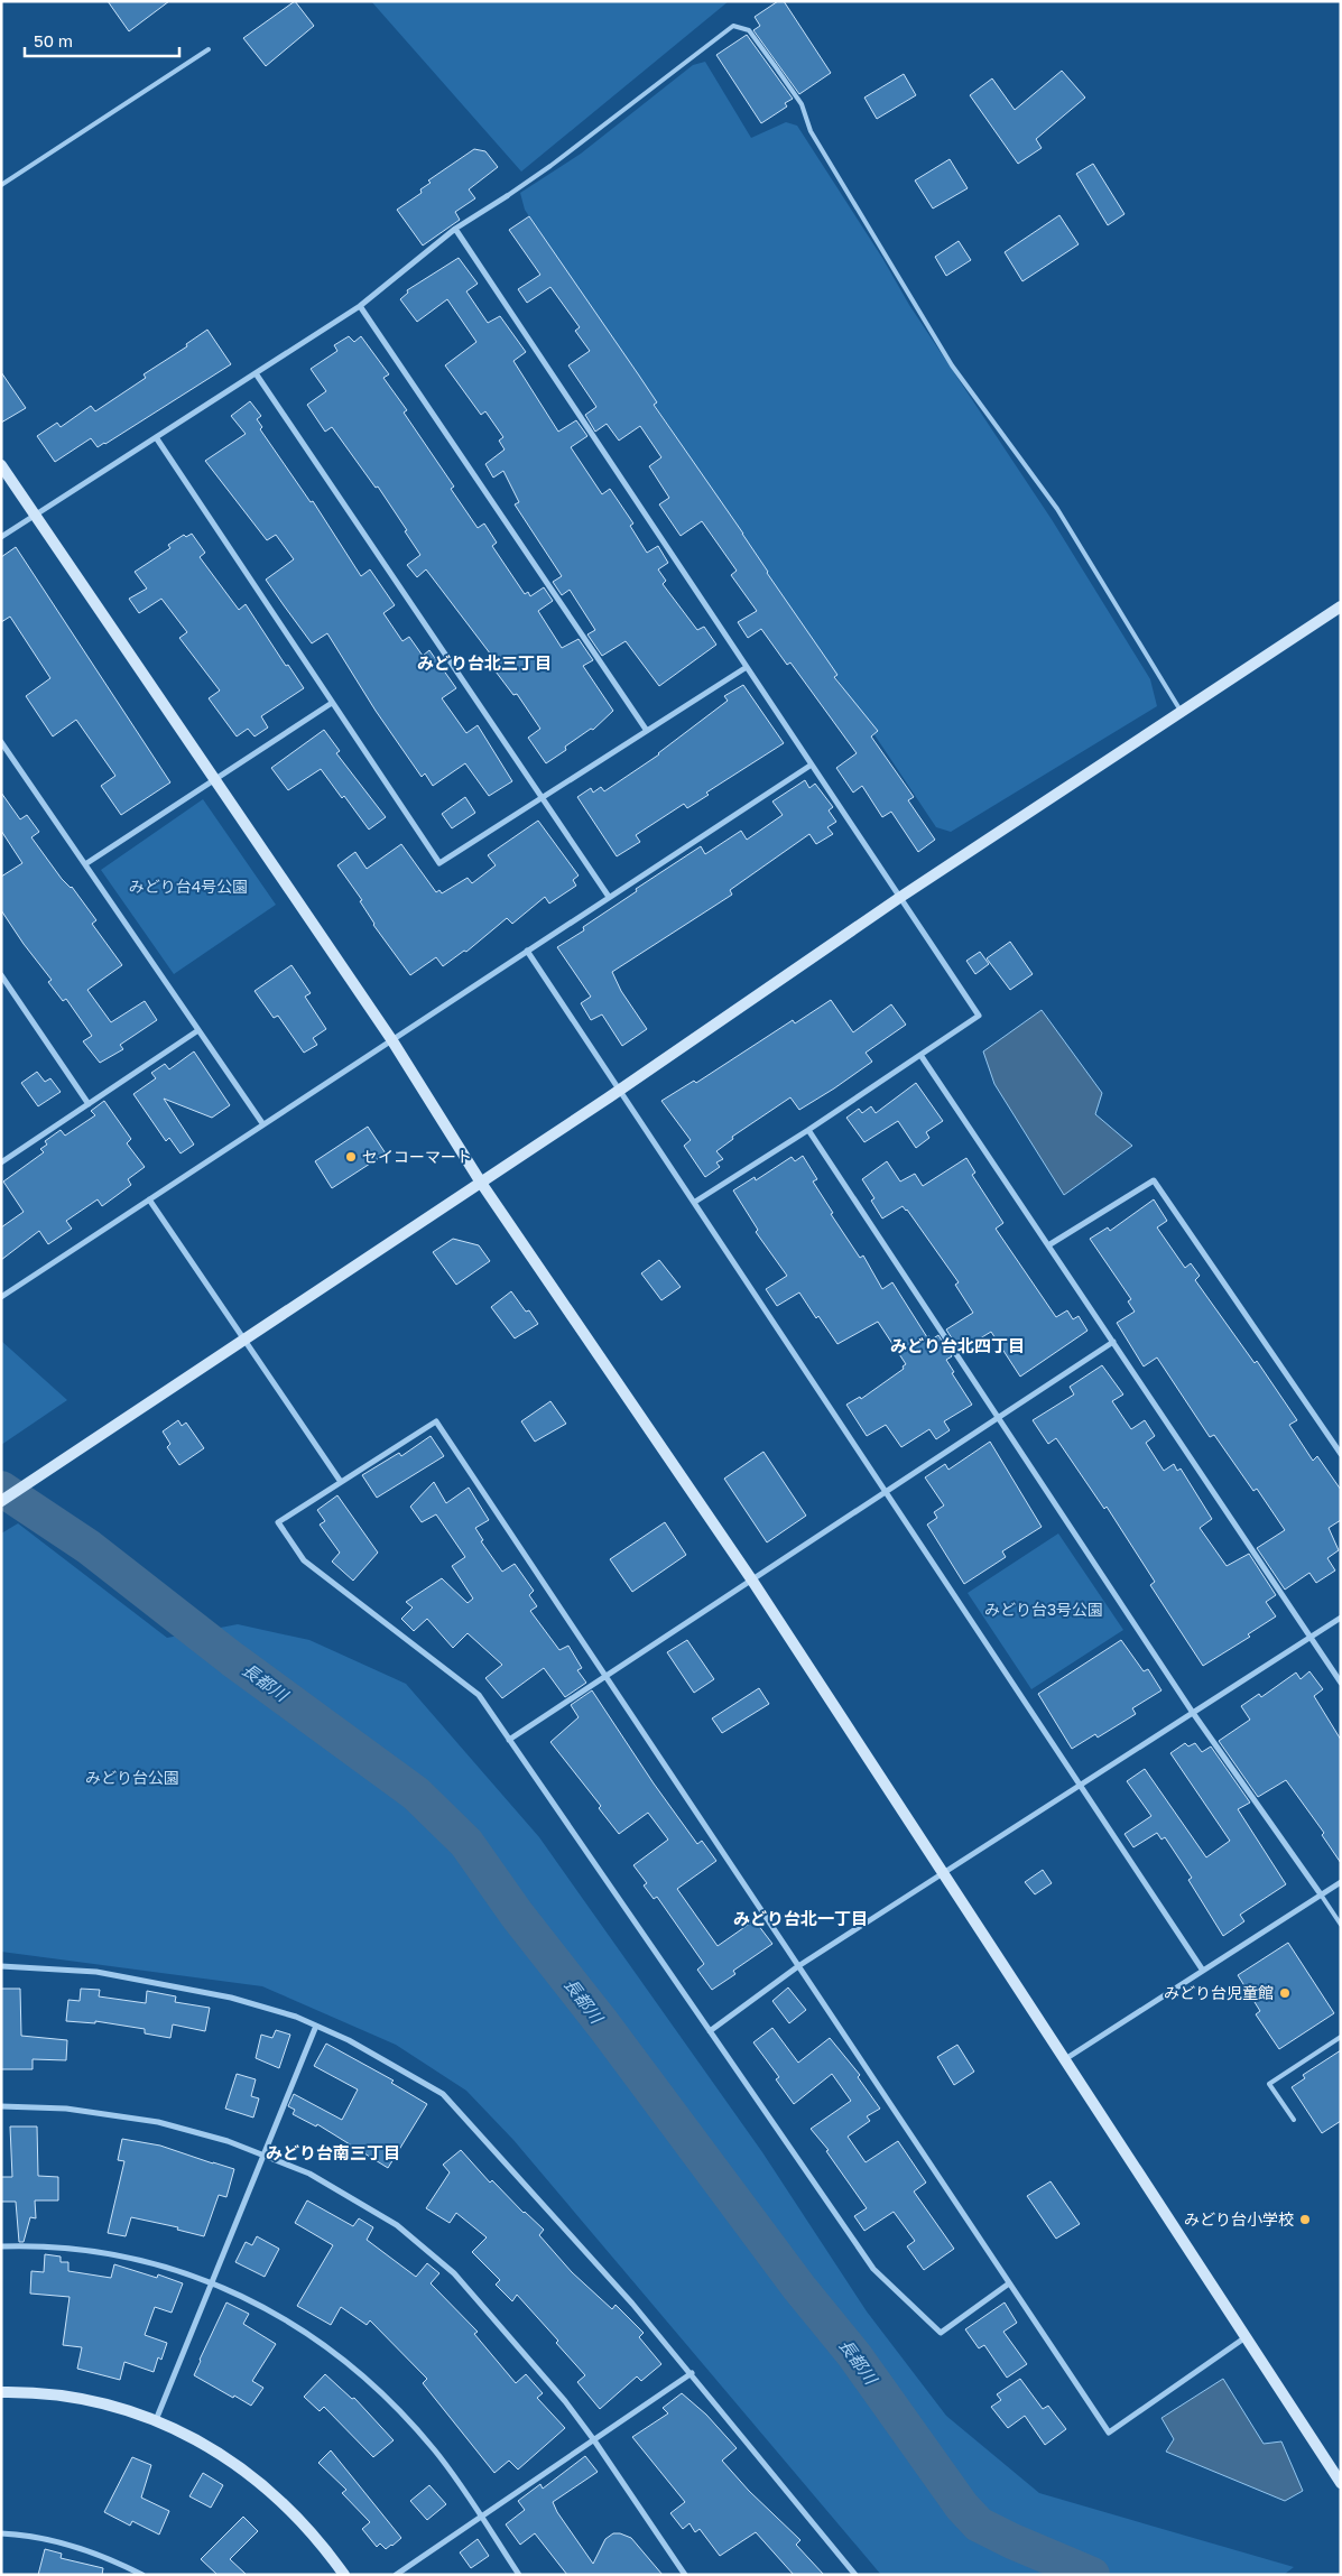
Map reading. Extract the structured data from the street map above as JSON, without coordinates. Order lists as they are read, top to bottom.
{
  "districts": [
    "みどり台北三丁目",
    "みどり台北四丁目",
    "みどり台北一丁目",
    "みどり台南三丁目"
  ],
  "water": ["長都川"],
  "parks": ["みどり台4号公園", "みどり台3号公園", "みどり台公園"],
  "places": ["セイコーマート", "みどり台児童館", "みどり台小学校"],
  "scale_bar": "50 m"
}
